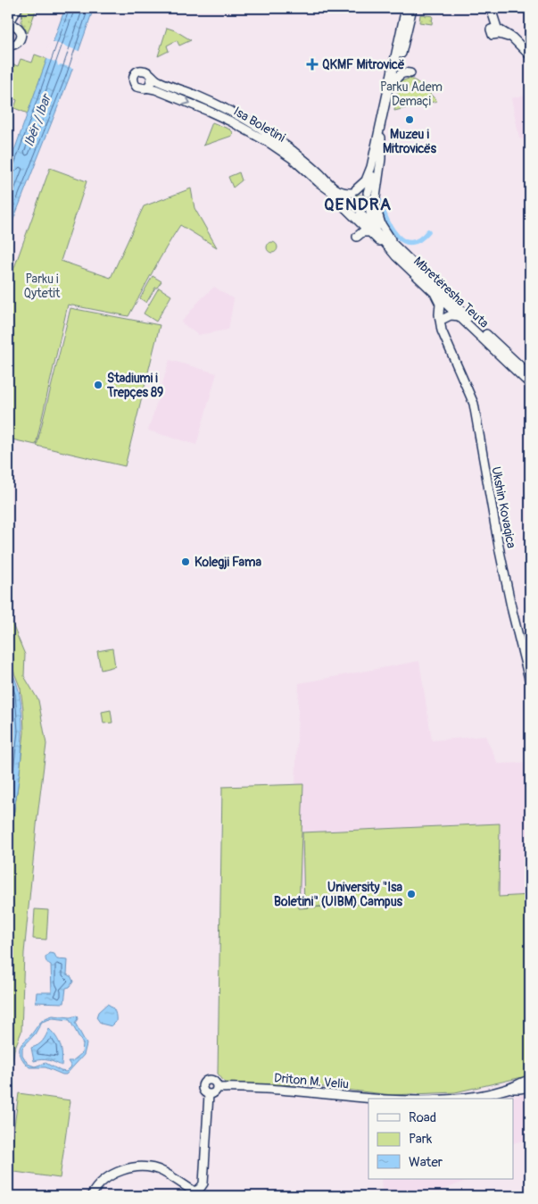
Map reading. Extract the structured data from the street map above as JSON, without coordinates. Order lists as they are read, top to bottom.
{
  "streets": {
    "street": [
      "Isa Boletini",
      "Mbretëresha Teuta",
      "Ukshin Kovaqica",
      "Driton M. Veliu"
    ]
  },
  "crossings": [
    ["Isa Boletini", "Mbretëresha Teuta"],
    ["Mbretëresha Teuta", "Ukshin Kovaqica"]
  ],
  "districts": ["QENDRA"],
  "water": ["Ibër / Ibar"],
  "parks": ["Parku Adem Demaçi", "Parku i Qytetit"],
  "places": {
    "health": ["QKMF Mitrovicë"],
    "other": [
      "Muzeu i Mitrovicës",
      "Stadiumi i Trepçes 89",
      "Kolegji Fama",
      "University \"Isa Boletini\" (UIBM) Campus"
    ]
  },
  "legend": ["Road", "Park", "Water"]
}
